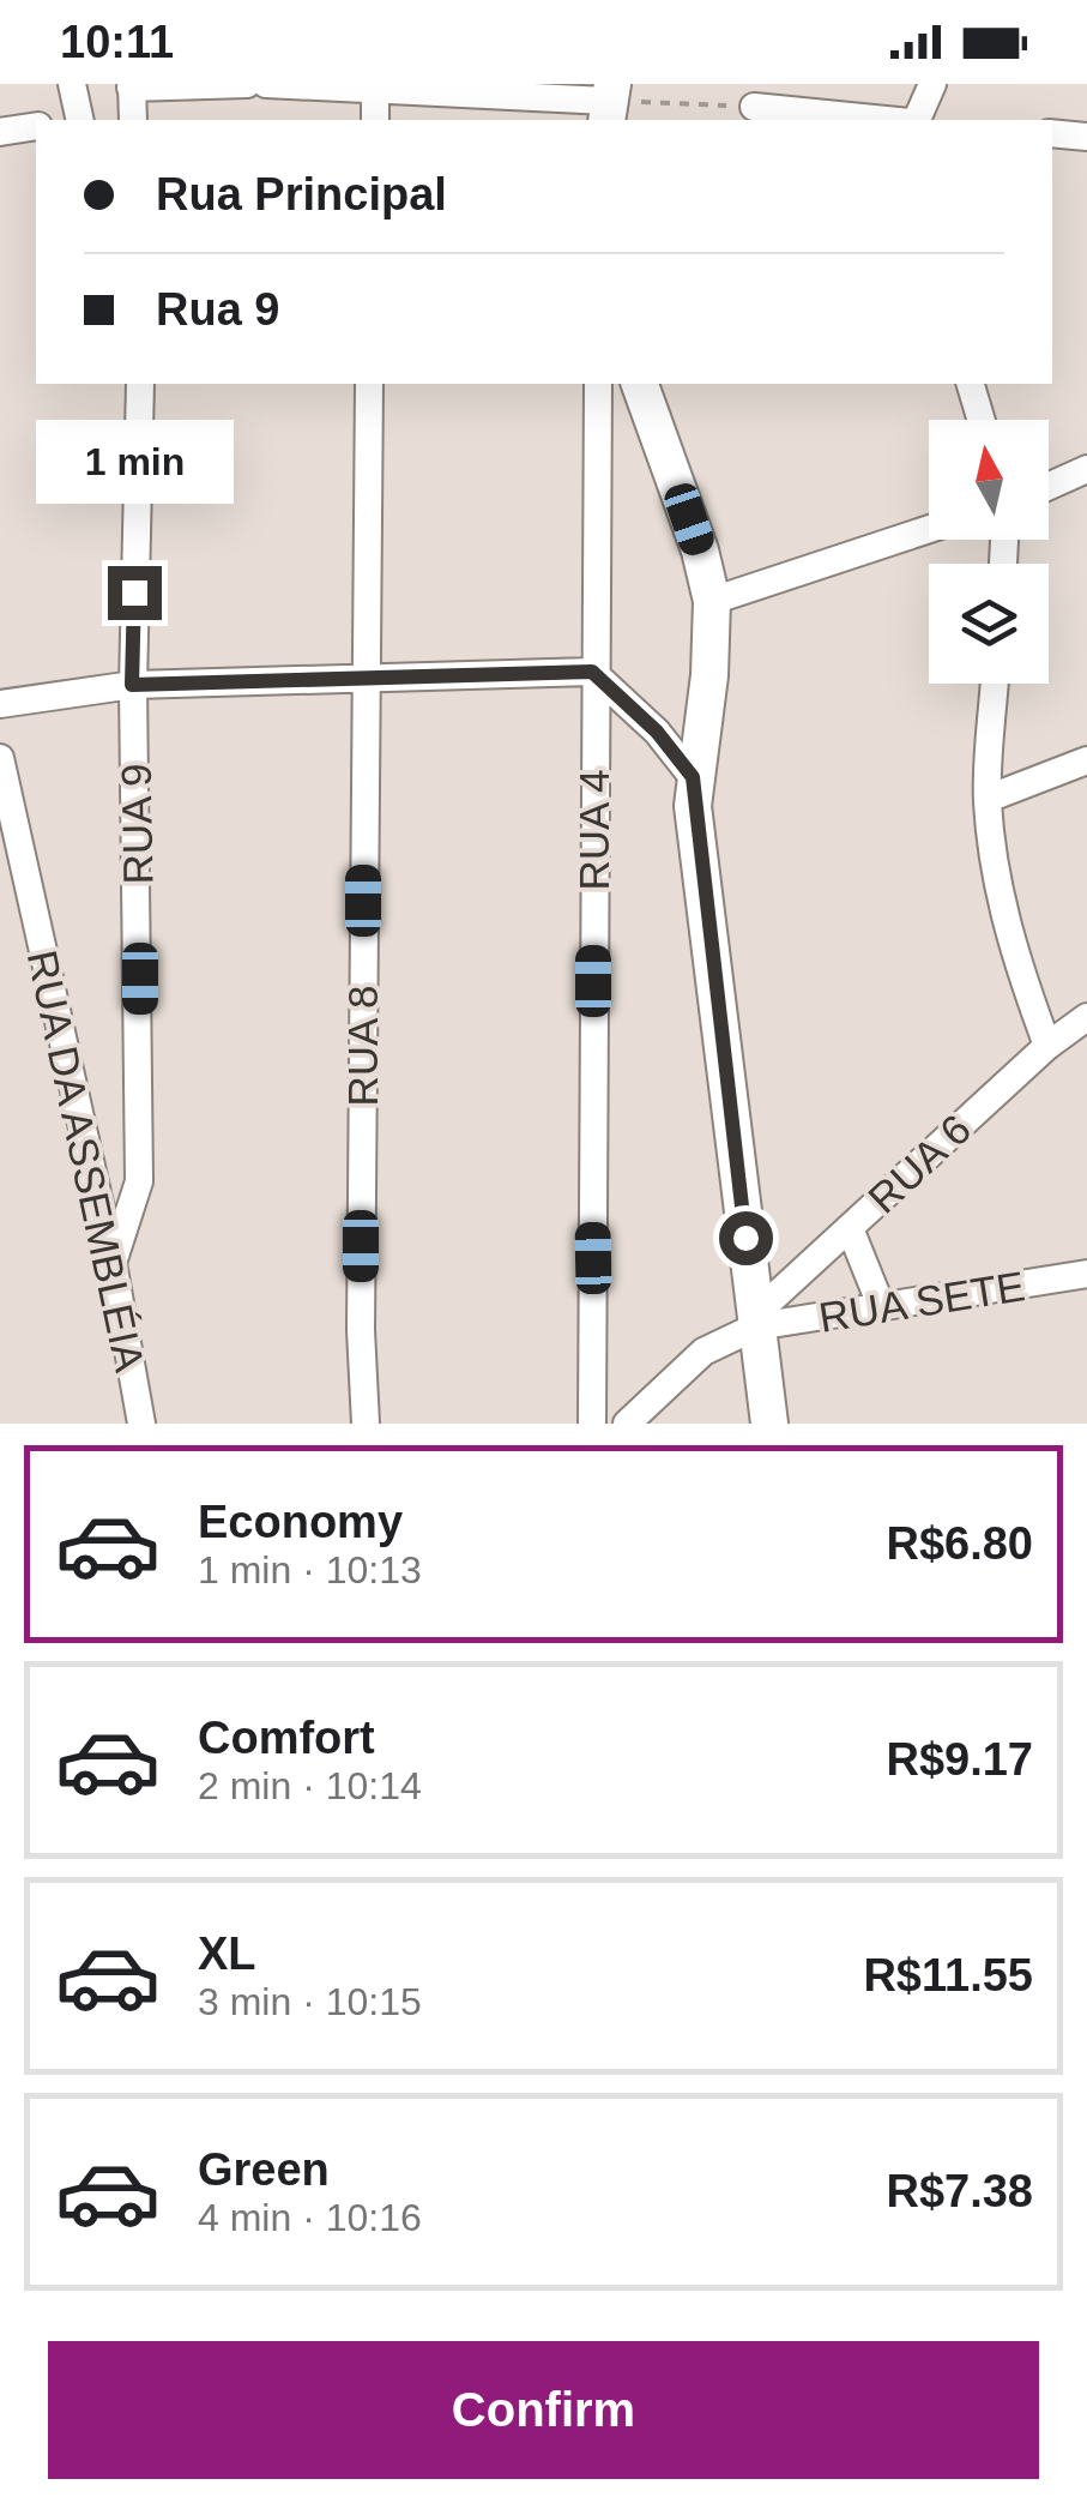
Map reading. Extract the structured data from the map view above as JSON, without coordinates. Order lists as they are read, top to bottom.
{
  "streets": {
    "street": [
      "RUA 9",
      "RUA 4",
      "RUA 8",
      "RUA DA ASSEMBLÉIA",
      "RUA 6",
      "RUA SETE"
    ]
  },
  "crossings": [
    ["RUA 9", "RUA DA ASSEMBLÉIA"],
    ["RUA 6", "RUA SETE"]
  ],
  "north": "top",
  "page": {
    "status": "10:11",
    "banner": ["Rua Principal", "Rua 9"],
    "bubble": "1 min",
    "list": [
      {
        "name": "Economy",
        "note": "1 min · 10:13",
        "value": "R$6.80"
      },
      {
        "name": "Comfort",
        "note": "2 min · 10:14",
        "value": "R$9.17"
      },
      {
        "name": "XL",
        "note": "3 min · 10:15",
        "value": "R$11.55"
      },
      {
        "name": "Green",
        "note": "4 min · 10:16",
        "value": "R$7.38"
      }
    ],
    "buttons": "Confirm"
  }
}
